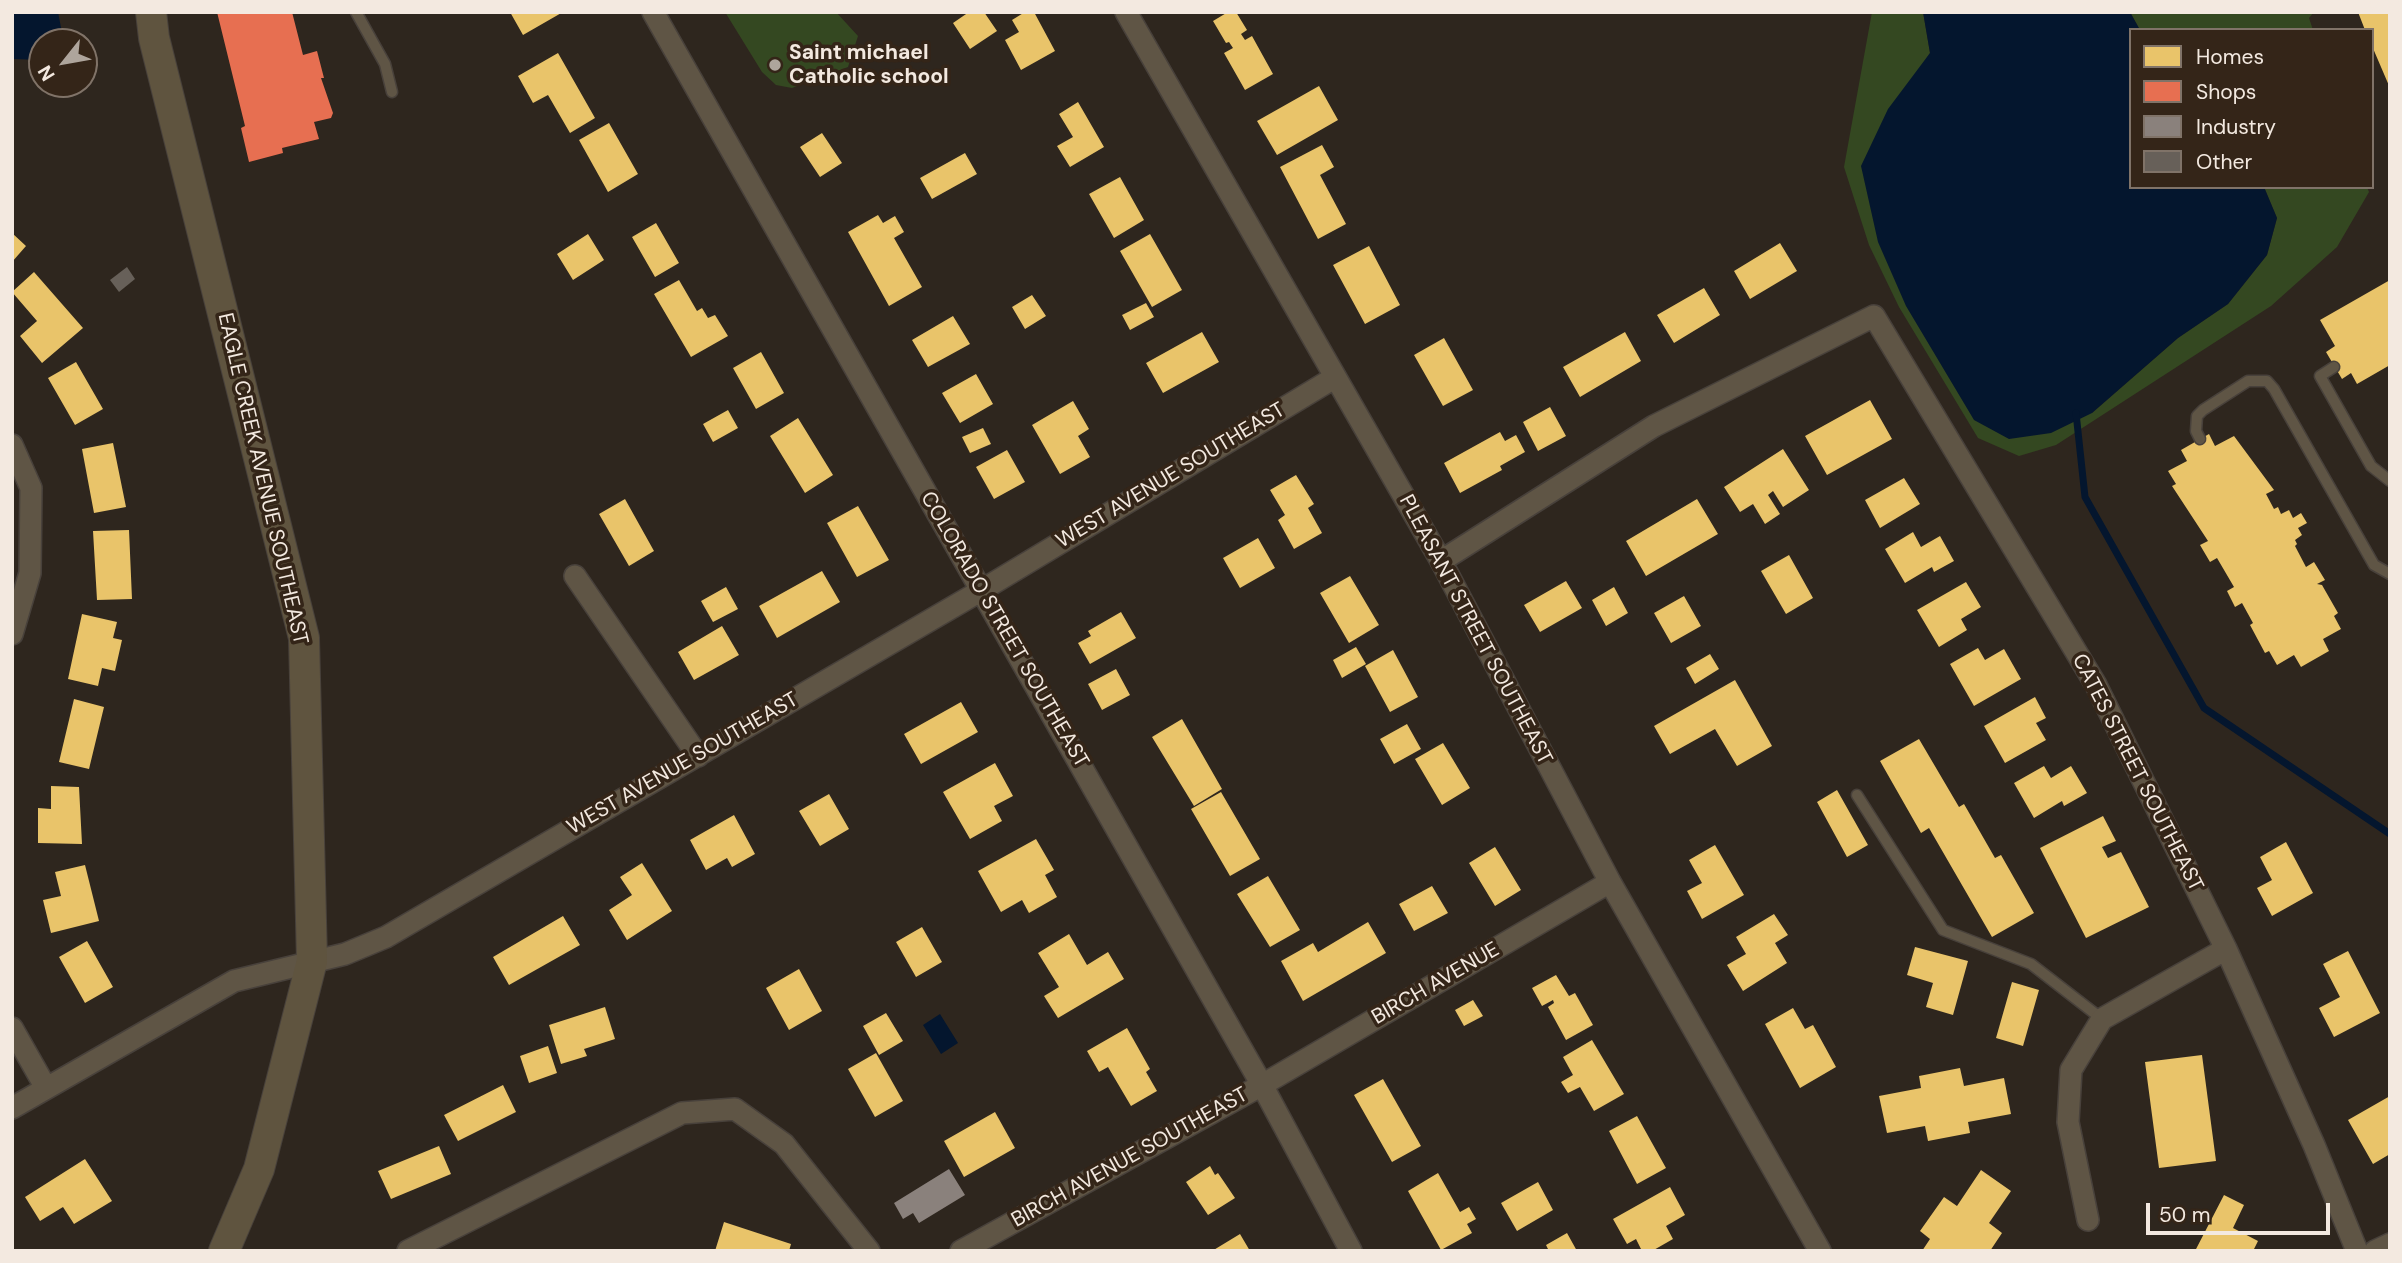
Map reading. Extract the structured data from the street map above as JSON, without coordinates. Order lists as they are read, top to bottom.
{
  "streets": {
    "main road": ["EAGLE CREEK AVENUE SOUTHEAST"],
    "street": [
      "WEST AVENUE SOUTHEAST",
      "COLORADO STREET SOUTHEAST",
      "PLEASANT STREET SOUTHEAST",
      "CATES STREET SOUTHEAST",
      "BIRCH AVENUE",
      "BIRCH AVENUE SOUTHEAST"
    ]
  },
  "crossings": [
    ["WEST AVENUE SOUTHEAST", "EAGLE CREEK AVENUE SOUTHEAST"],
    ["WEST AVENUE SOUTHEAST", "COLORADO STREET SOUTHEAST"],
    ["WEST AVENUE SOUTHEAST", "PLEASANT STREET SOUTHEAST"],
    ["COLORADO STREET SOUTHEAST", "BIRCH AVENUE"],
    ["COLORADO STREET SOUTHEAST", "BIRCH AVENUE SOUTHEAST"],
    ["PLEASANT STREET SOUTHEAST", "CATES STREET SOUTHEAST"],
    ["PLEASANT STREET SOUTHEAST", "BIRCH AVENUE"],
    ["BIRCH AVENUE", "BIRCH AVENUE SOUTHEAST"]
  ],
  "places": ["Saint michael Catholic school"],
  "legend": [
    "Homes",
    "Shops",
    "Industry",
    "Other"
  ],
  "scale_bar": "50 m",
  "north": "bottom left"
}
